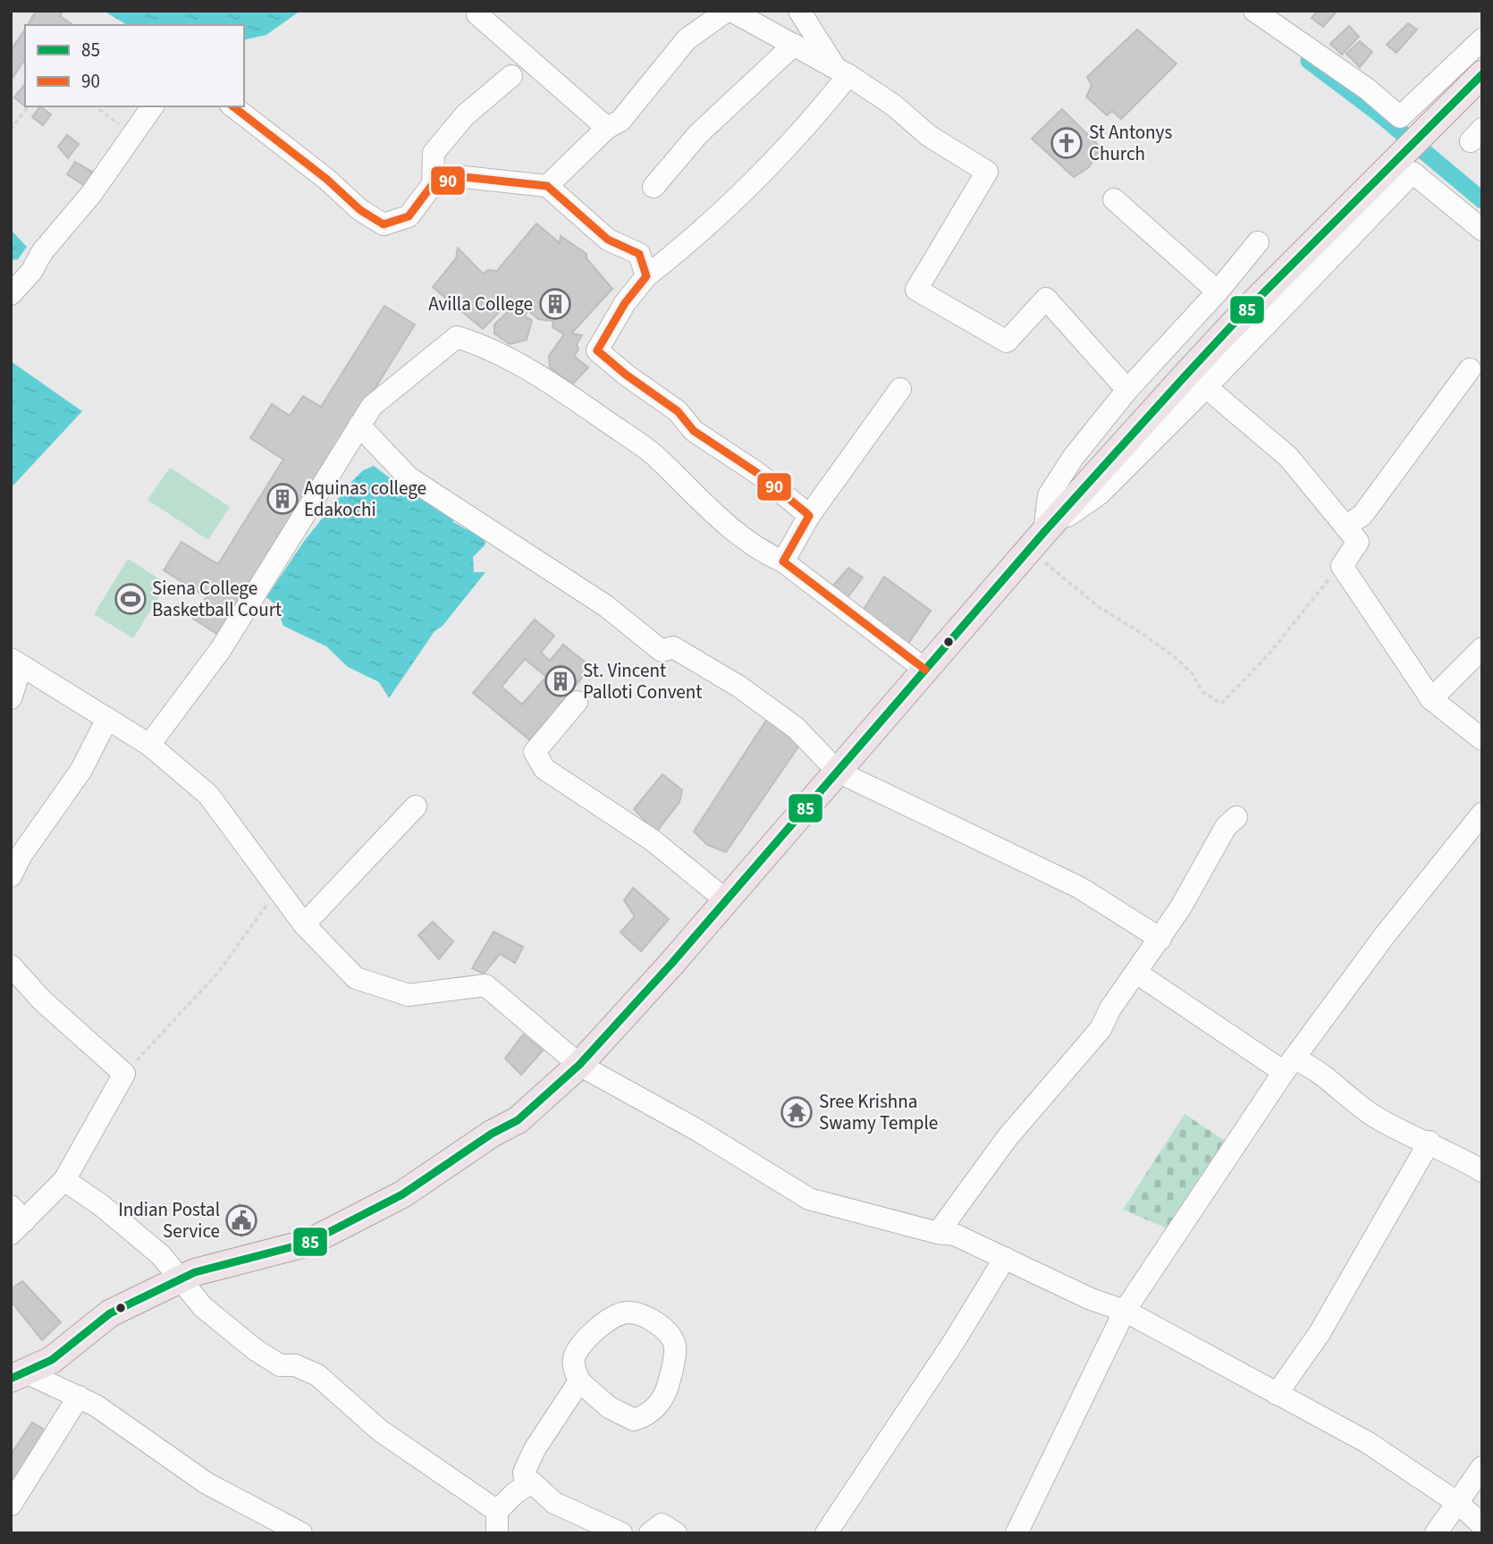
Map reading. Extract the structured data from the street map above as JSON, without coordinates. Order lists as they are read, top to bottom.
{
  "places": {
    "church": ["St Antonys Church"],
    "building": ["Avilla College", "Aquinas college Edakochi", "St. Vincent Palloti Convent"],
    "sports": ["Siena College Basketball Court"],
    "temple": ["Sree Krishna Swamy Temple"],
    "public building": ["Indian Postal Service"]
  },
  "lines": ["transit line 85", "transit line 90"],
  "legend": ["85", "90"]
}
